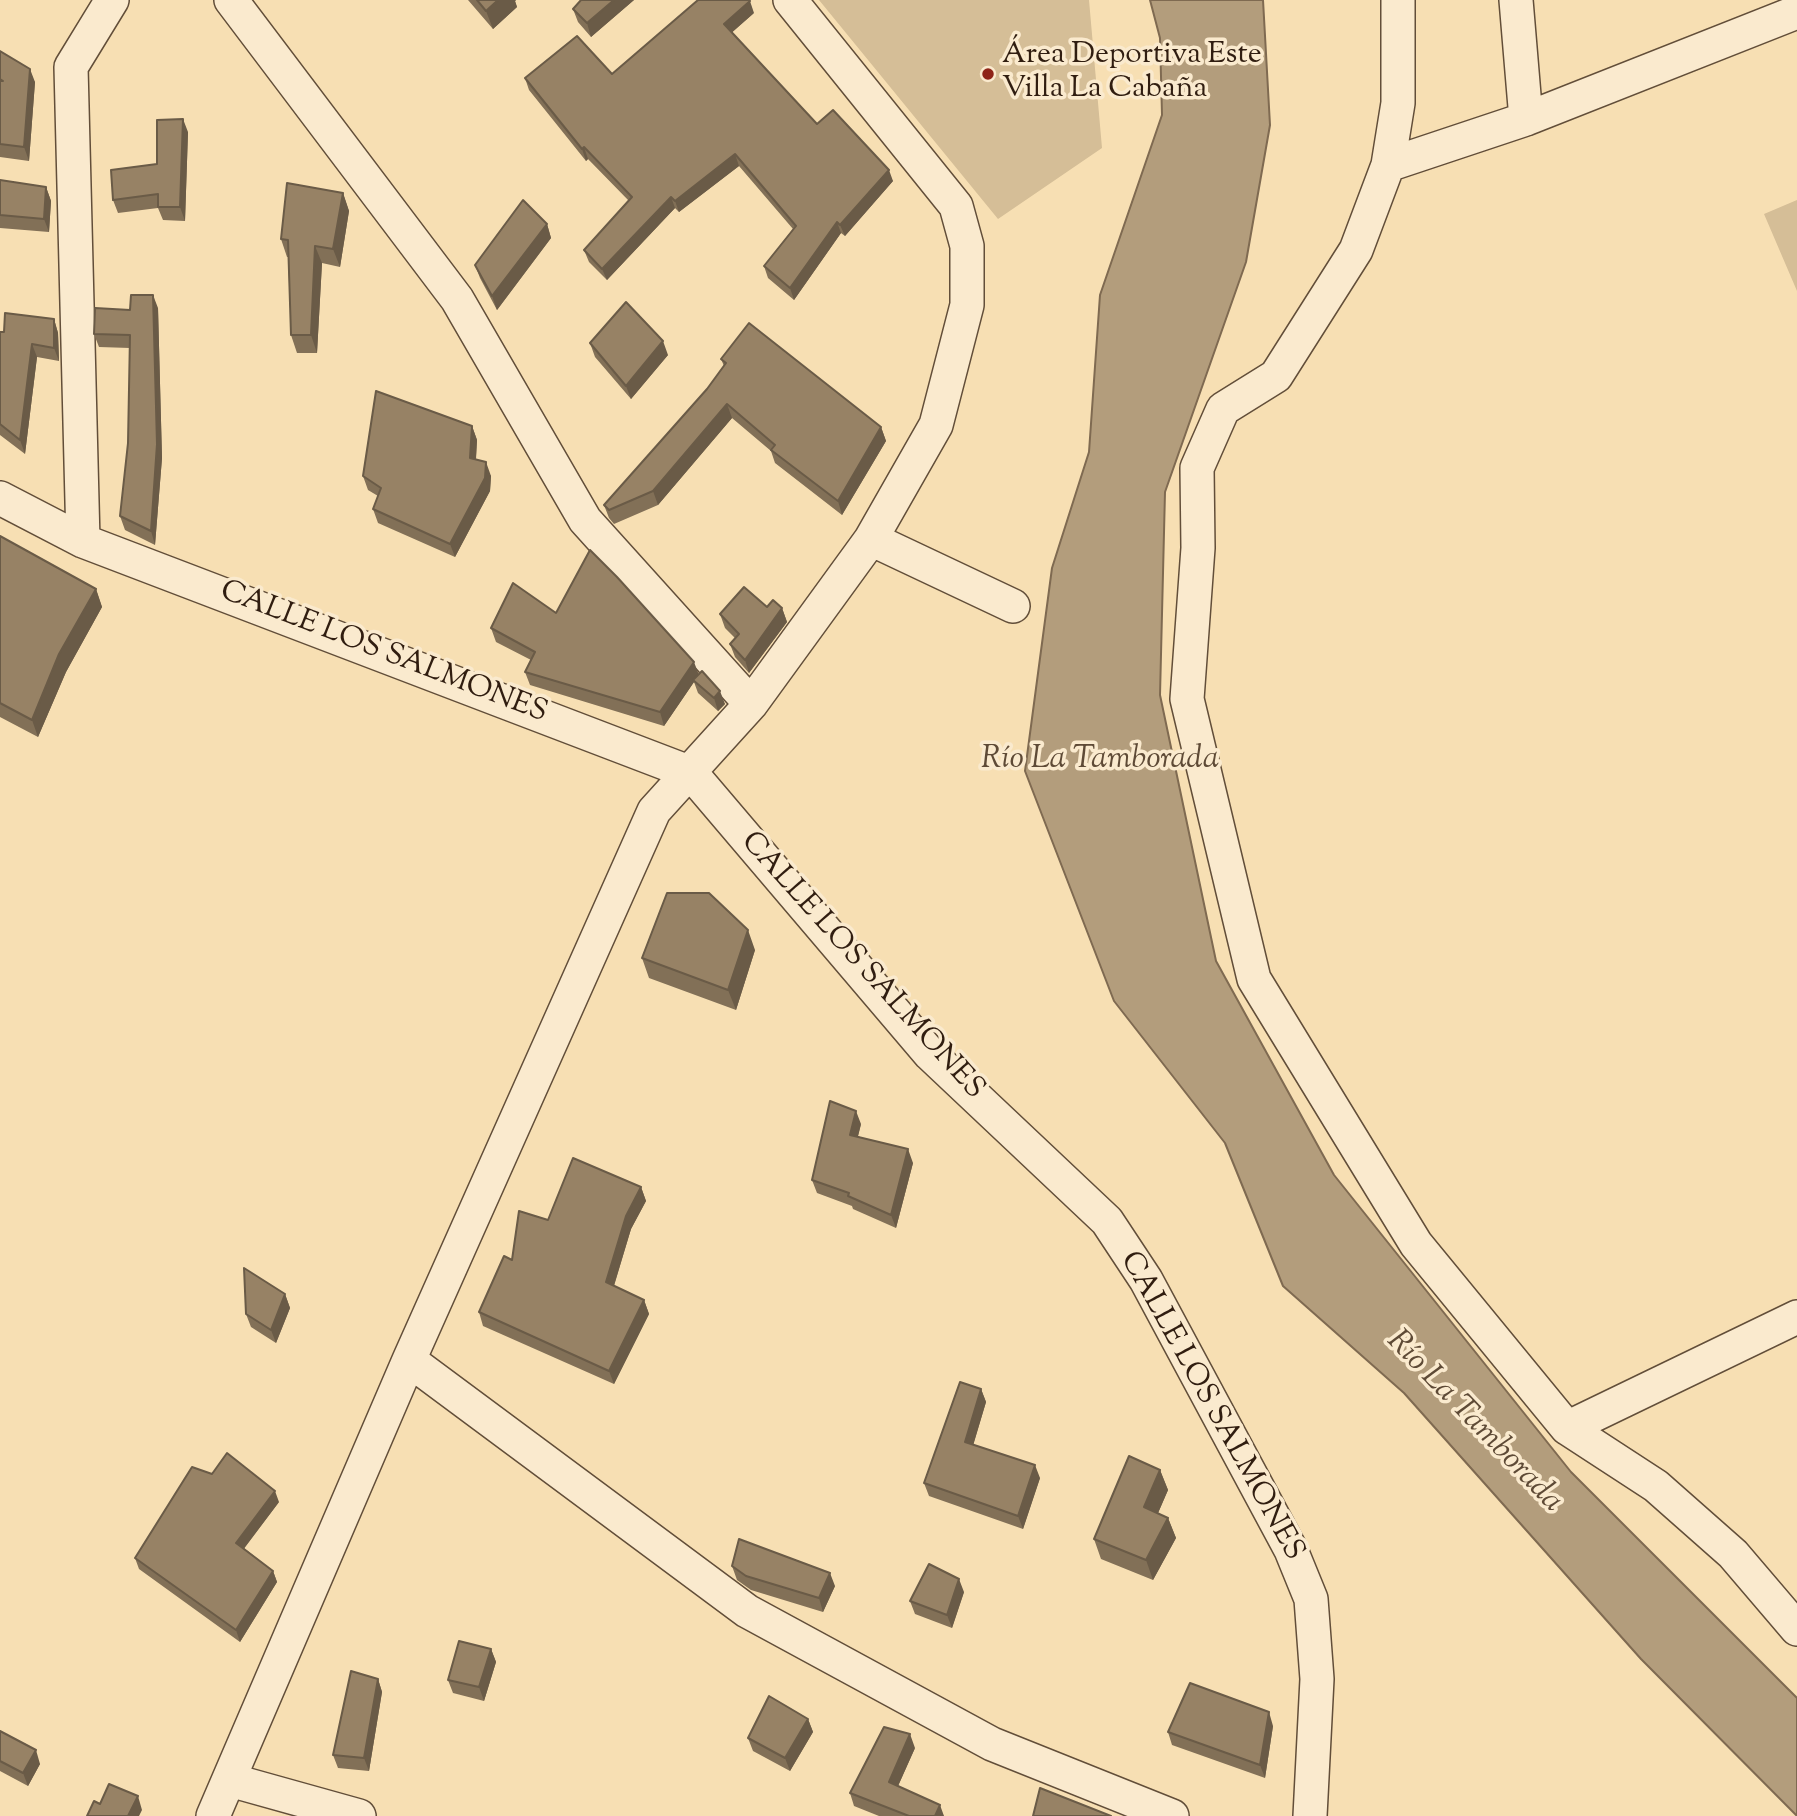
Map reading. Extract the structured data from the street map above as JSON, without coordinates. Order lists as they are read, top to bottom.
{
  "streets": {
    "street": ["CALLE LOS SALMONES"]
  },
  "water": ["Río La Tamborada"],
  "places": ["Área Deportiva Este Villa La Cabaña"]
}
